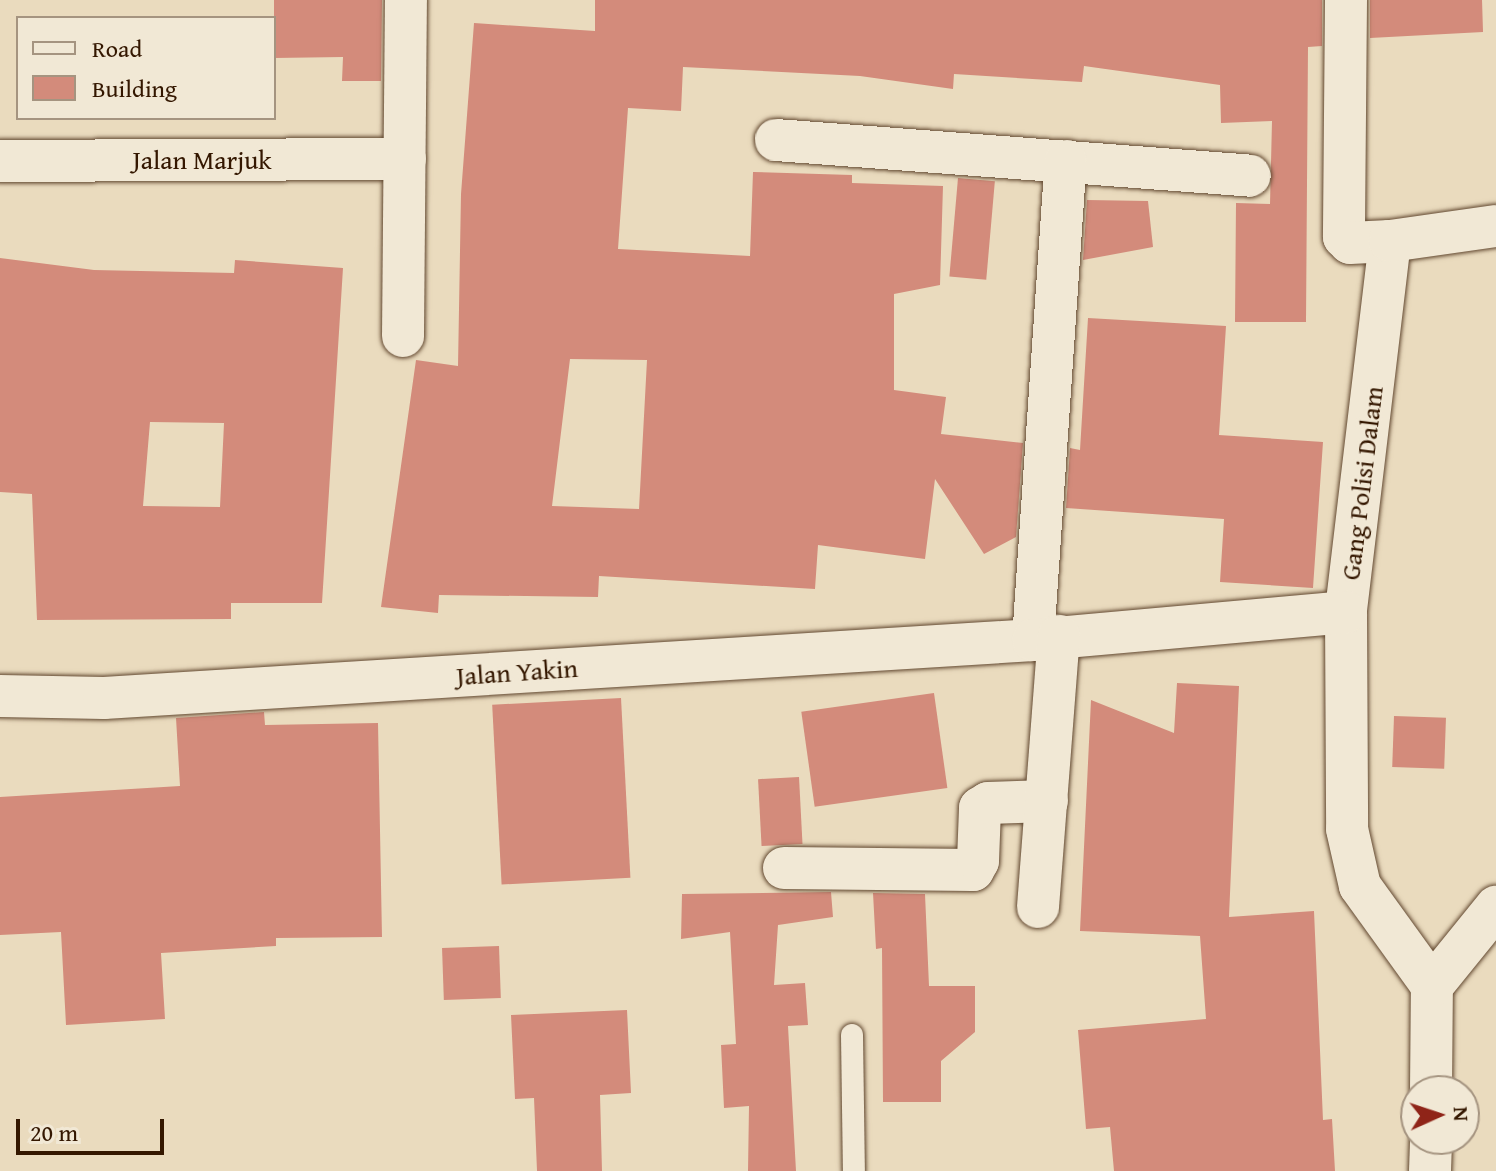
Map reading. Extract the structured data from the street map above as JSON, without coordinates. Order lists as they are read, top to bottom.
{
  "streets": {
    "street": ["Jalan Marjuk", "Gang Polisi Dalam", "Jalan Yakin"]
  },
  "crossings": [
    ["Gang Polisi Dalam", "Jalan Yakin"]
  ],
  "legend": ["Road", "Building"],
  "scale_bar": "20 m",
  "north": "right"
}
